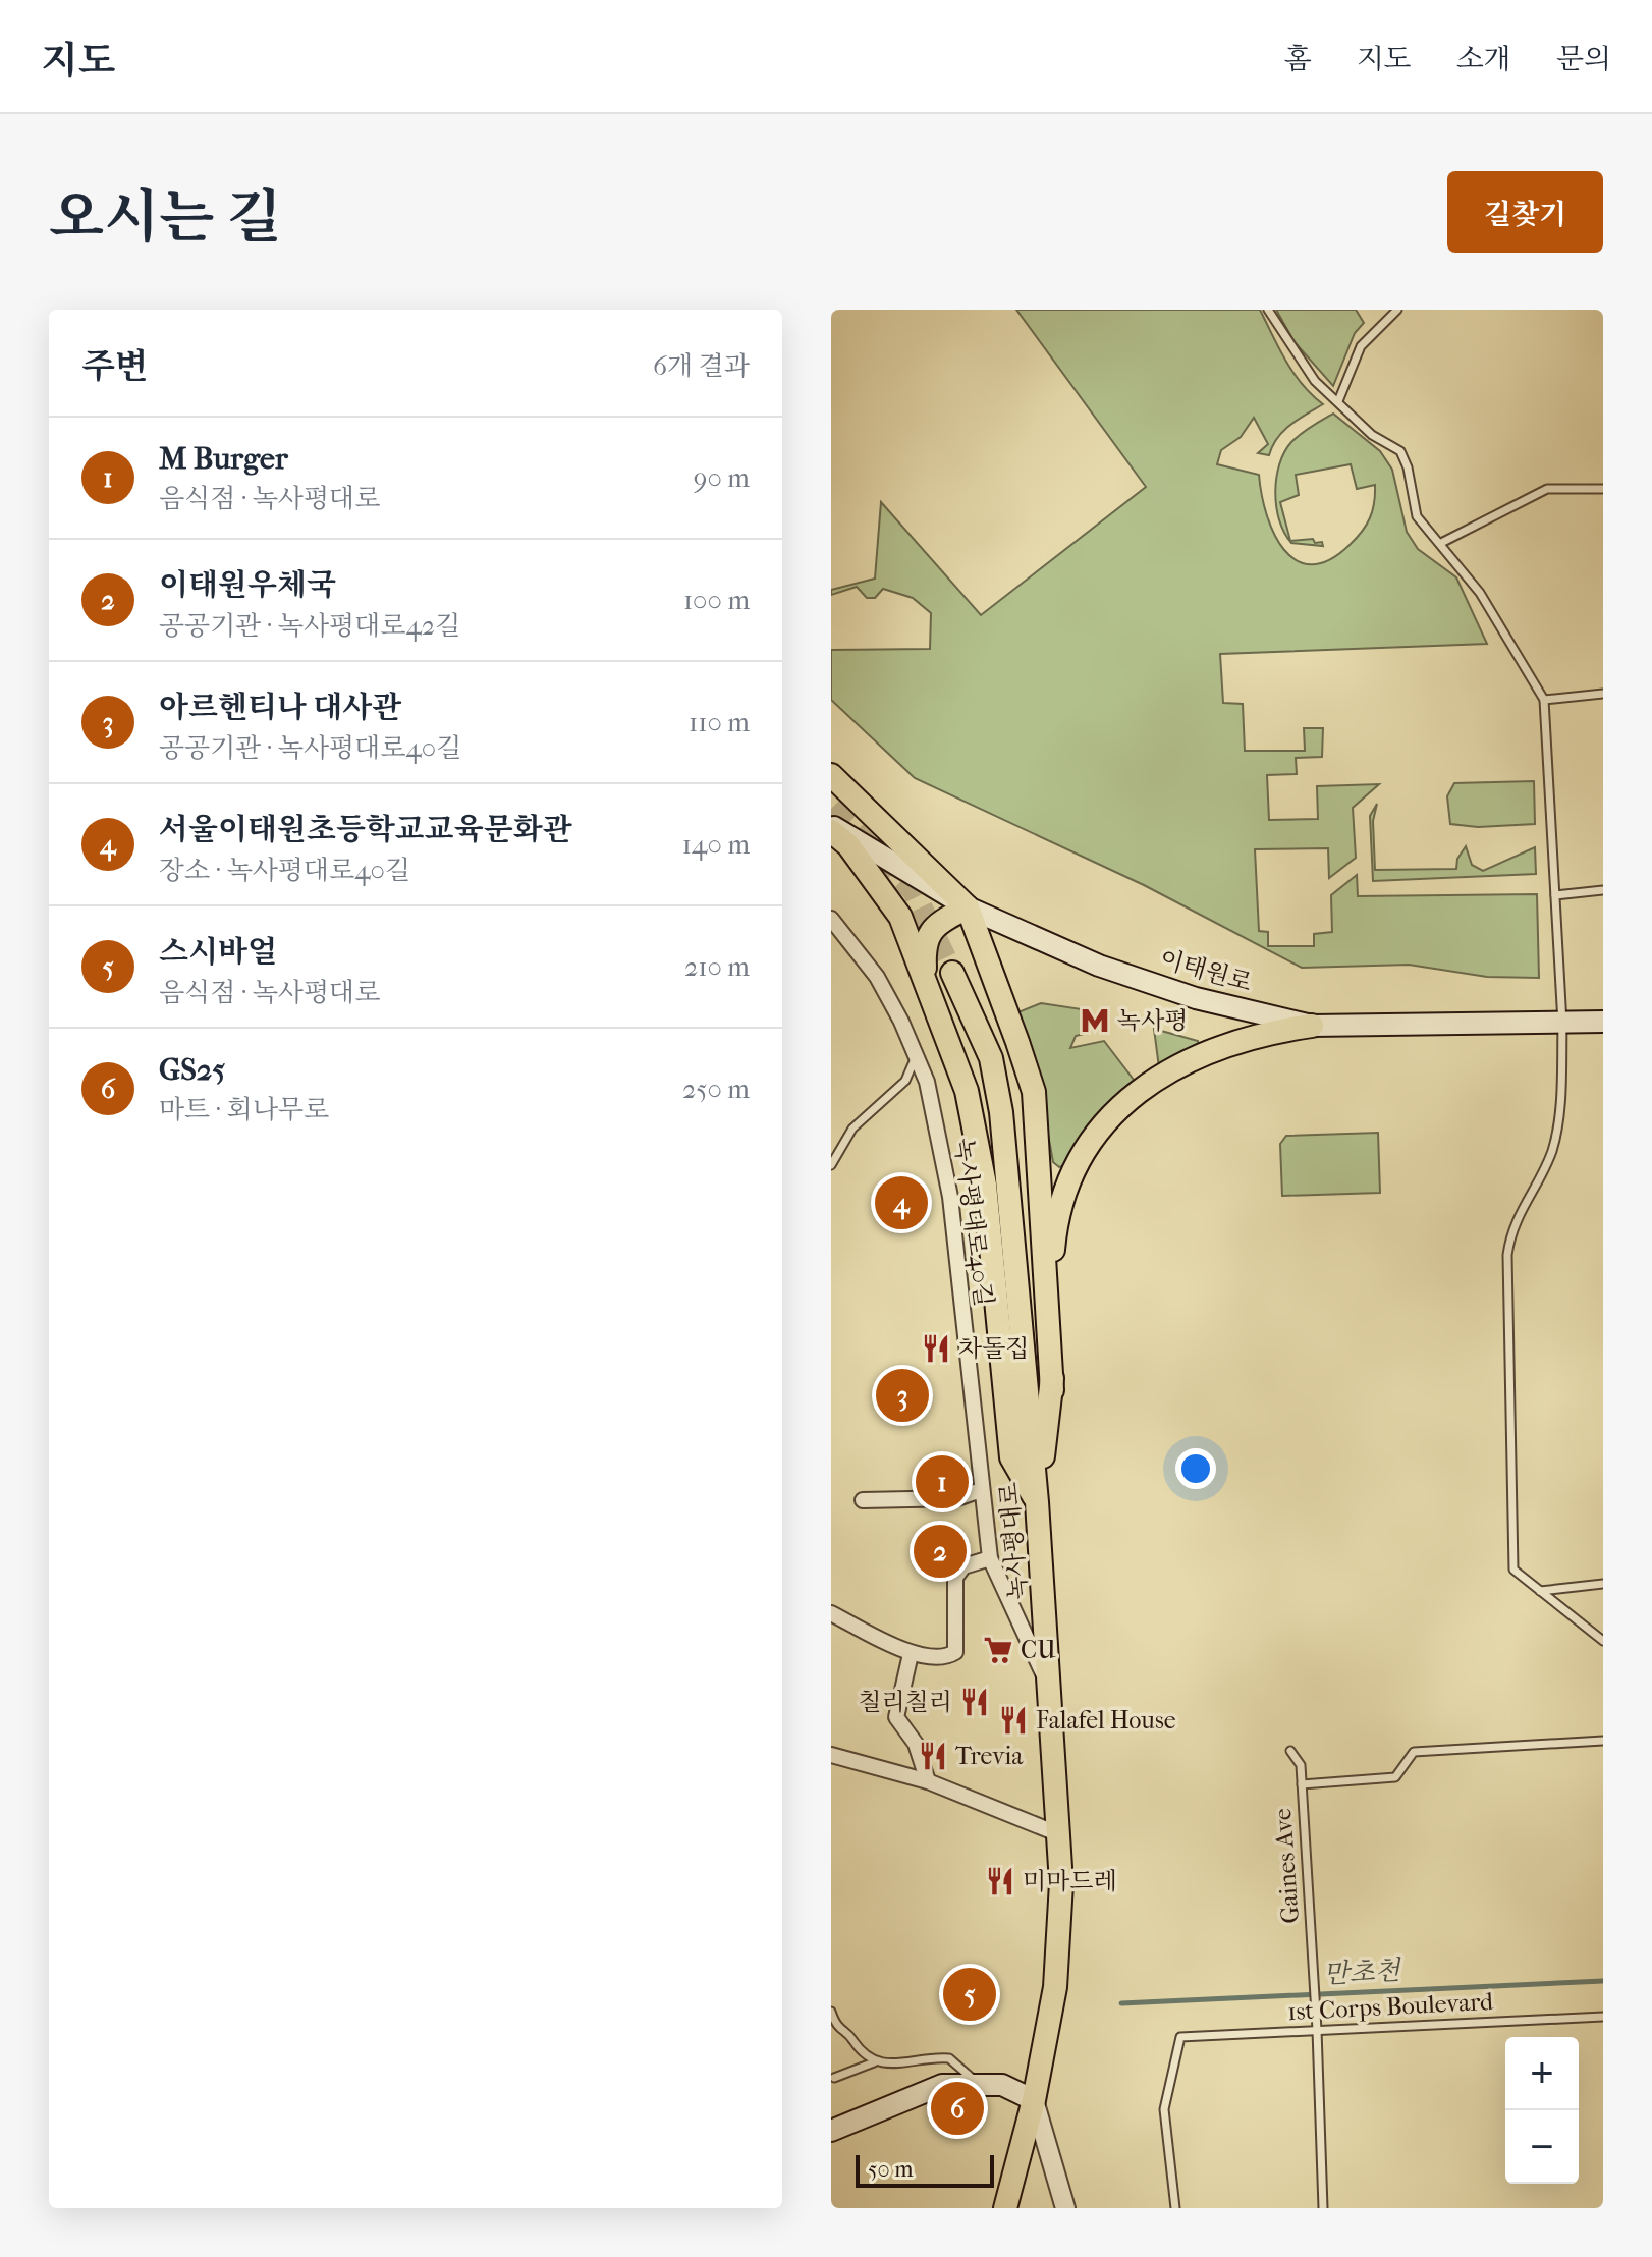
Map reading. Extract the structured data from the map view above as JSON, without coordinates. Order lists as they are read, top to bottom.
{
  "streets": {
    "main road": ["이태원로", "녹사평대로"],
    "street": ["녹사평대로40길"],
    "lane": ["Gaines Ave", "1st Corps Boulevard"]
  },
  "crossings": [
    ["녹사평대로40길", "녹사평대로"],
    ["Gaines Ave", "1st Corps Boulevard"]
  ],
  "water": ["만초천"],
  "places": {
    "metro station": ["녹사평"],
    "restaurant": [
      "차돌집",
      "칠리칠리",
      "Falafel House",
      "Trevia",
      "미마드레"
    ],
    "supermarket": ["CU"]
  },
  "scale_bar": "50 m",
  "page": {
    "header": "지도",
    "nav": [
      "홈",
      "지도",
      "소개",
      "문의"
    ],
    "title": "오시는 길",
    "buttons": "길찾기",
    "heading": ["주변", "6개 결과"],
    "list": [
      {
        "mark": "1",
        "name": "M Burger",
        "note": "음식점 · 녹사평대로",
        "value": "90 m"
      },
      {
        "mark": "2",
        "name": "이태원우체국",
        "note": "공공기관 · 녹사평대로42길",
        "value": "100 m"
      },
      {
        "mark": "3",
        "name": "아르헨티나 대사관",
        "note": "공공기관 · 녹사평대로40길",
        "value": "110 m"
      },
      {
        "mark": "4",
        "name": "서울이태원초등학교교육문화관",
        "note": "장소 · 녹사평대로40길",
        "value": "140 m"
      },
      {
        "mark": "5",
        "name": "스시바얼",
        "note": "음식점 · 녹사평대로",
        "value": "210 m"
      },
      {
        "mark": "6",
        "name": "GS25",
        "note": "마트 · 회나무로",
        "value": "250 m"
      }
    ],
    "pins": [
      "4",
      "3",
      "1",
      "2",
      "5",
      "6"
    ],
    "map_buttons": ["+", "−"],
    "scale": "50 m"
  }
}
